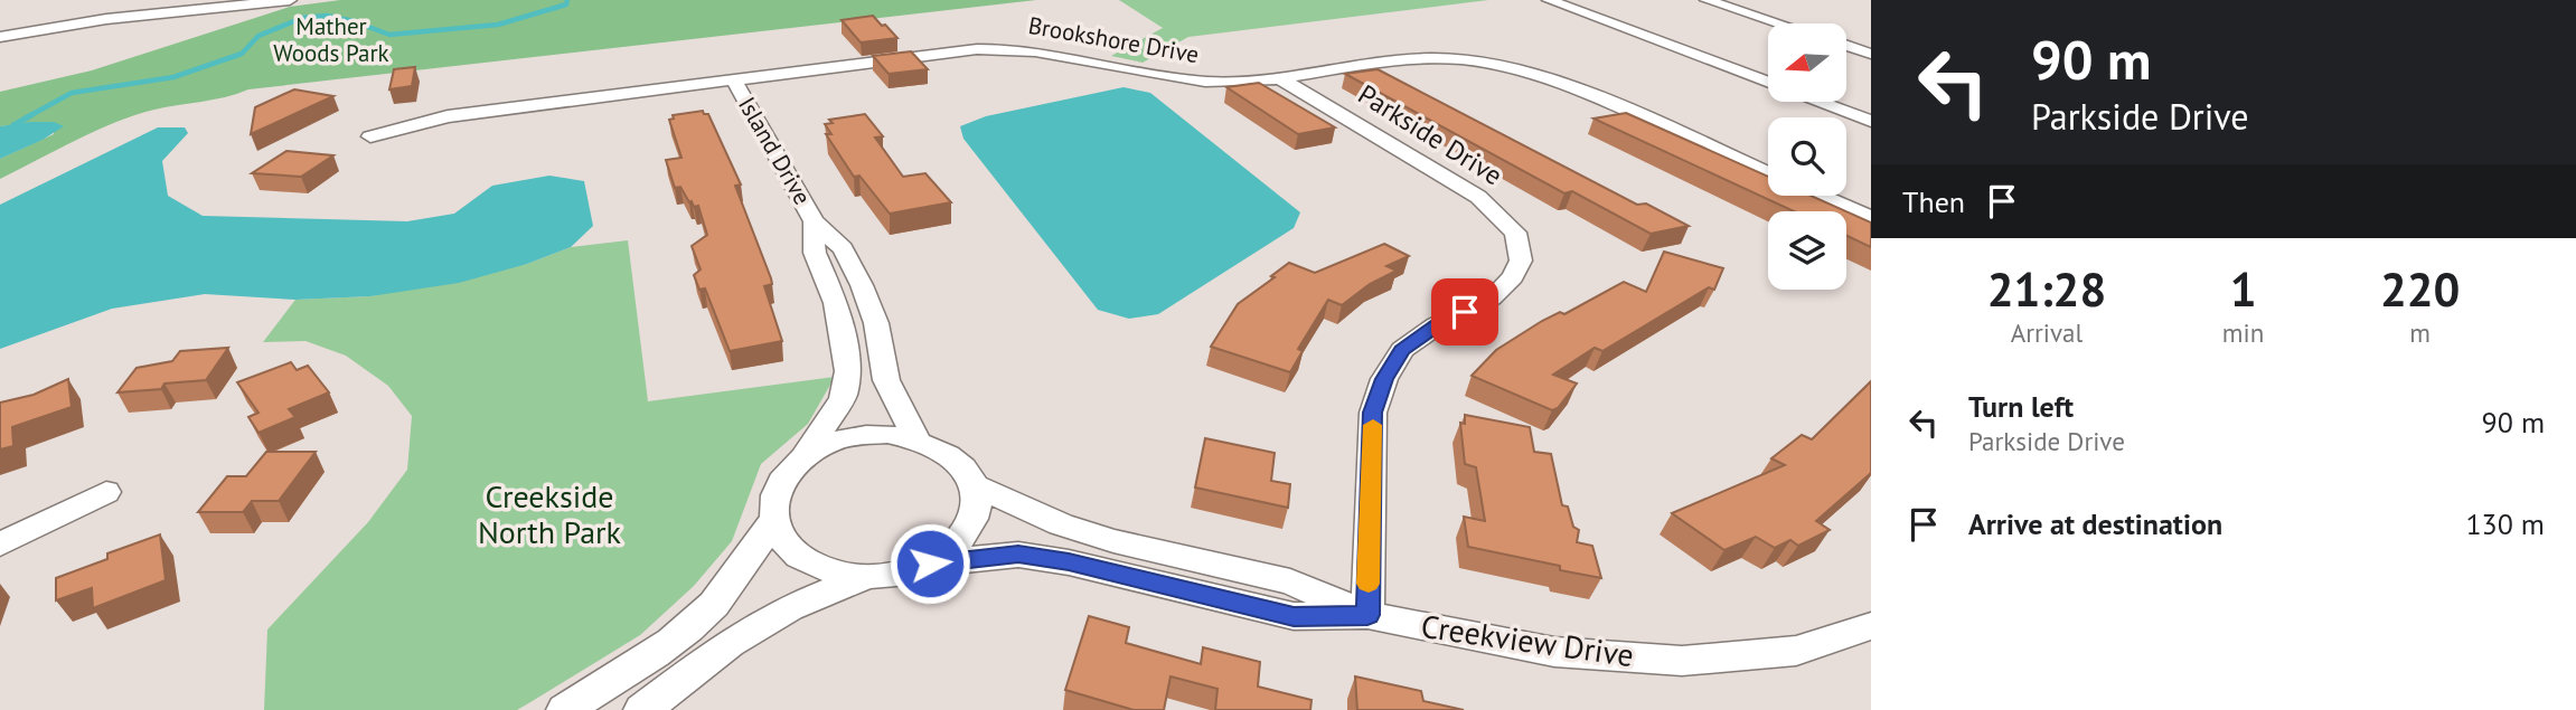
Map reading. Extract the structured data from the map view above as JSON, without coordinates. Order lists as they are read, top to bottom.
{
  "streets": {
    "street": [
      "Brookshore Drive",
      "Parkside Drive",
      "Island Drive",
      "Creekview Drive"
    ]
  },
  "crossings": [
    ["Brookshore Drive", "Parkside Drive"],
    ["Brookshore Drive", "Island Drive"],
    ["Parkside Drive", "Creekview Drive"],
    ["Island Drive", "Creekview Drive"]
  ],
  "parks": ["Mather Woods Park", "Creekside North Park"],
  "north": "left",
  "page": {
    "turn": ["90 m", "Parkside Drive"],
    "then": "Then",
    "eta": [
      "21:28",
      "Arrival",
      "1",
      "min",
      "220",
      "m"
    ],
    "list": [
      {
        "name": "Turn left",
        "note": "Parkside Drive",
        "value": "90 m"
      },
      {
        "name": "Arrive at destination",
        "value": "130 m"
      }
    ]
  }
}
